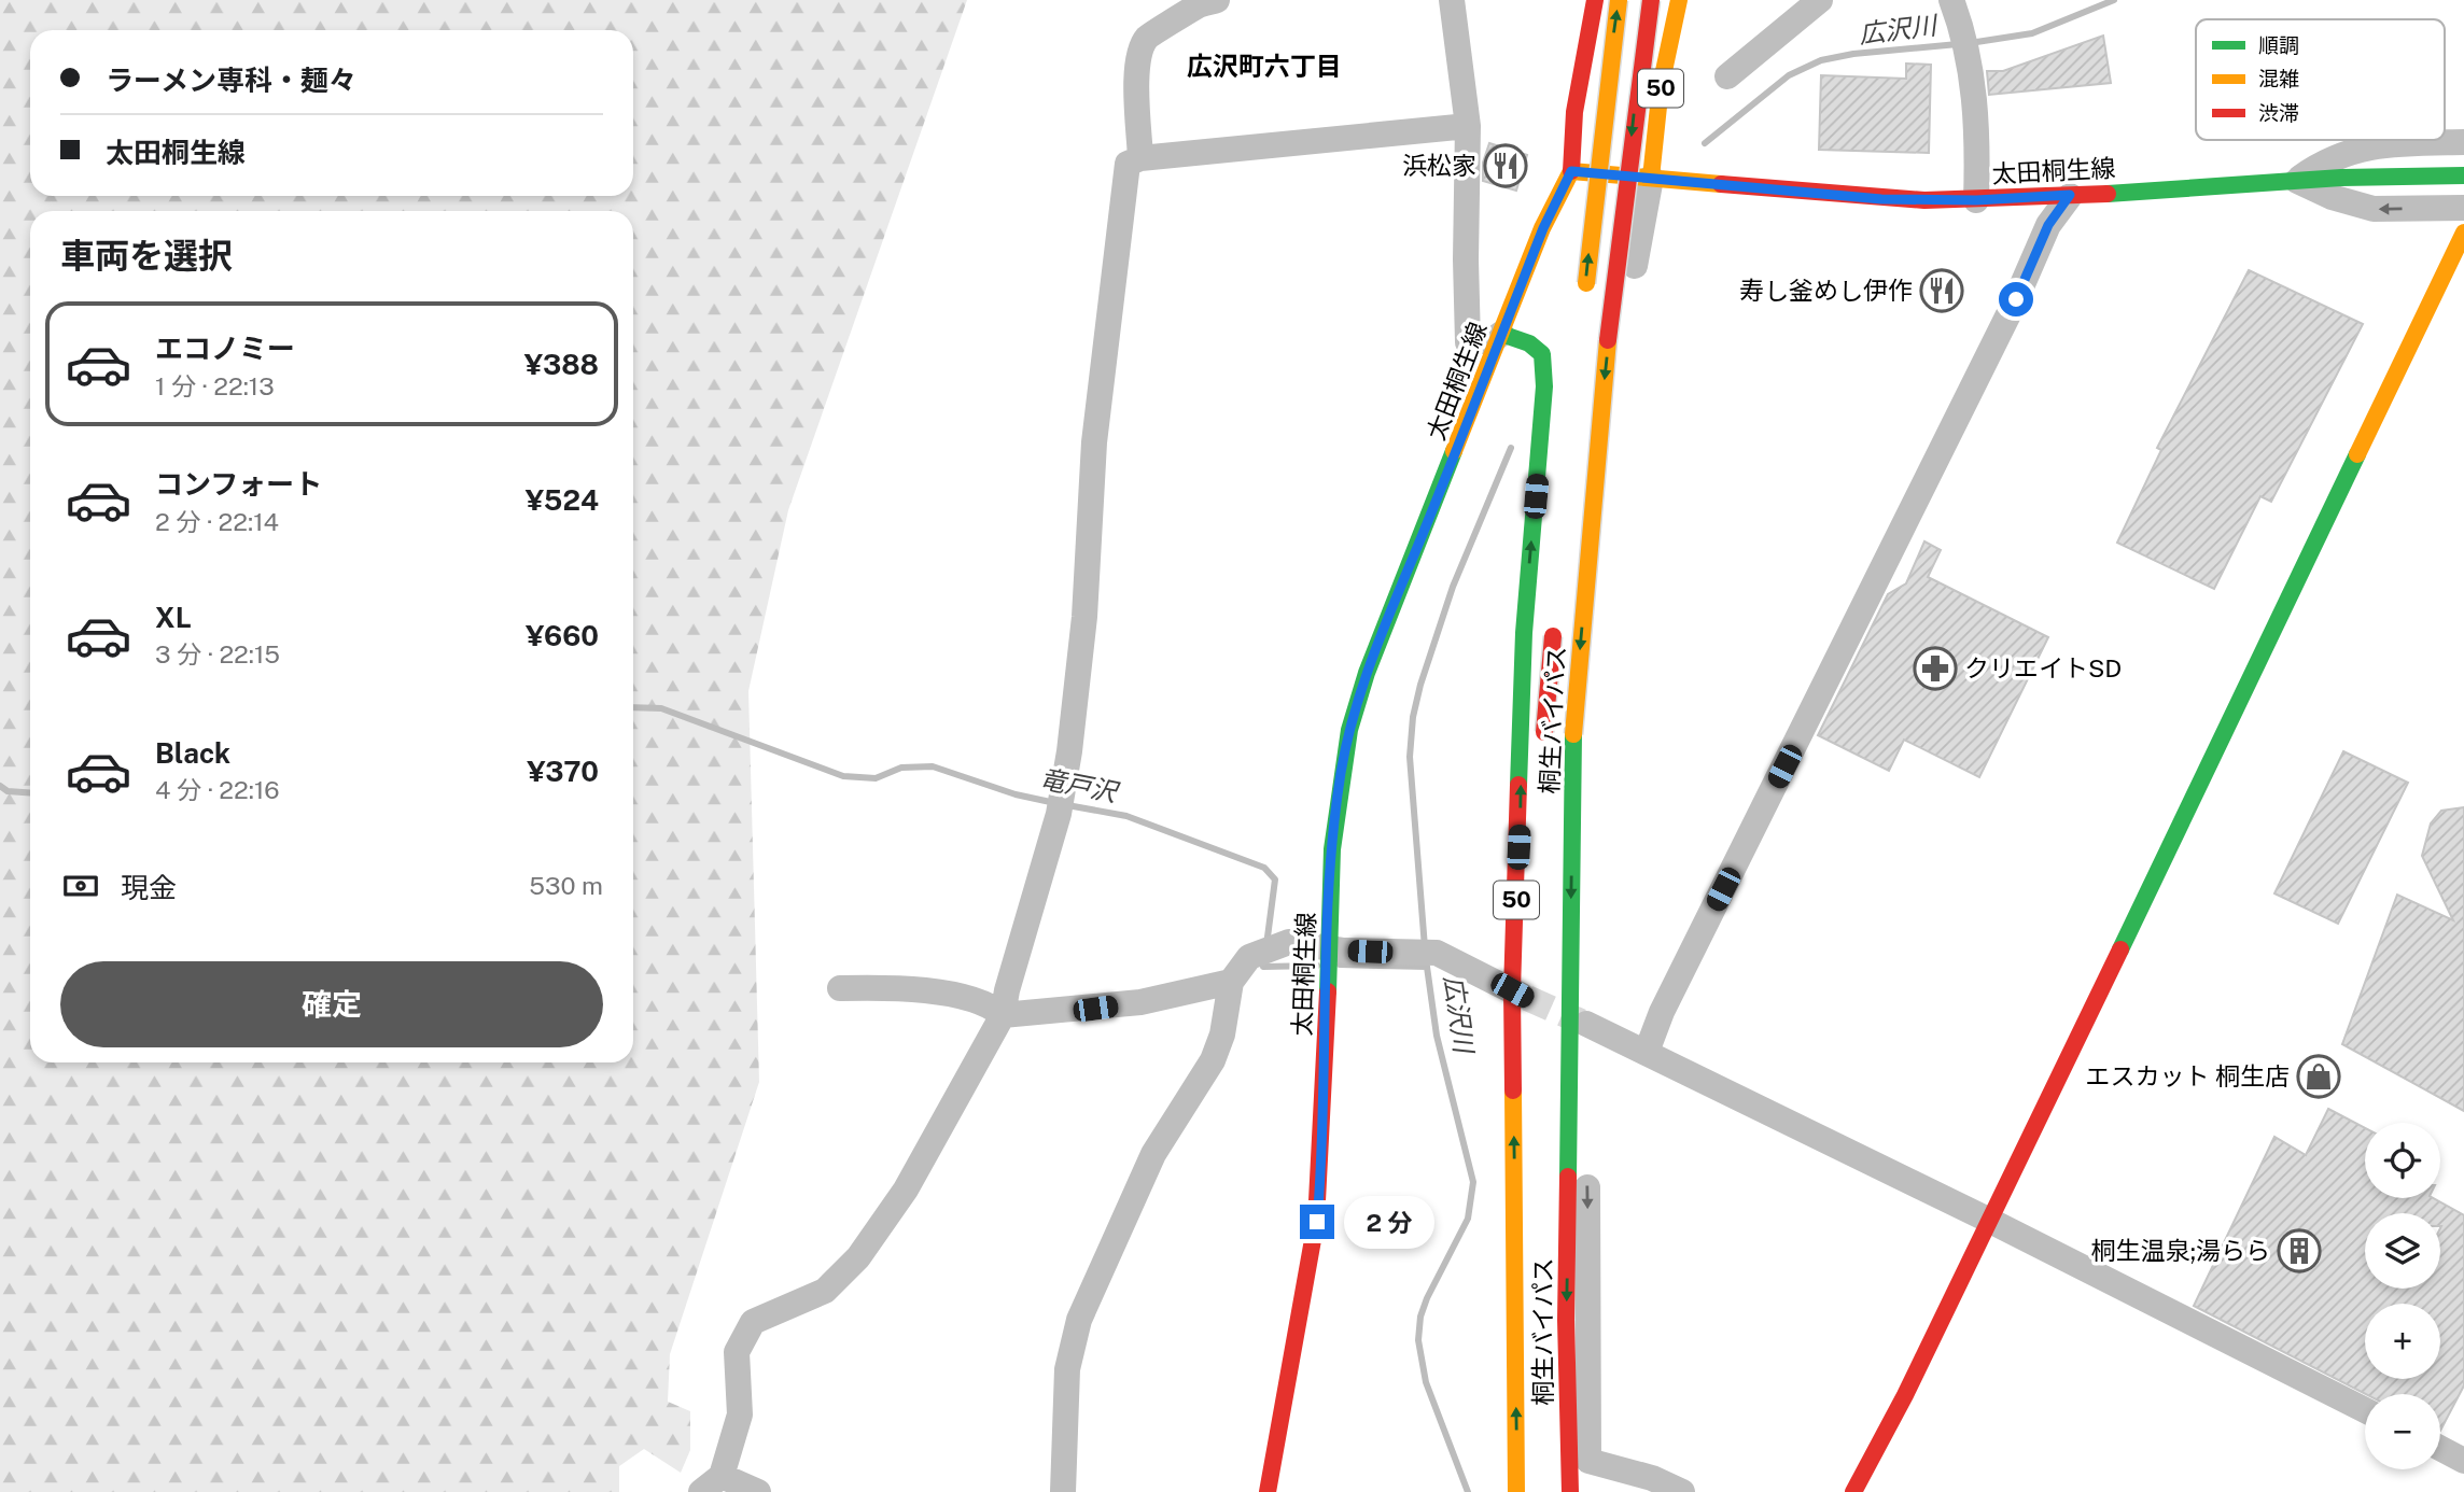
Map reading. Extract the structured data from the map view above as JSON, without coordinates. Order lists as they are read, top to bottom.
{
  "streets": {
    "main road": ["50", "太田桐生線", "桐生バイパス"]
  },
  "crossings": [
    ["50", "太田桐生線"]
  ],
  "districts": ["広沢町六丁目"],
  "water": ["広沢川", "竜戸沢"],
  "places": {
    "restaurant": ["浜松家", "寿し釜めし伊作"],
    "pharmacy": ["クリエイトSD"],
    "shop": ["エスカット 桐生店"],
    "building": ["桐生温泉;湯らら"]
  },
  "legend": ["順調", "混雑", "渋滞"],
  "page": {
    "banner": ["ラーメン専科・麺々", "太田桐生線"],
    "heading": "車両を選択",
    "list": [
      {
        "name": "エコノミー",
        "note": "1 分 · 22:13",
        "value": "¥388"
      },
      {
        "name": "コンフォート",
        "note": "2 分 · 22:14",
        "value": "¥524"
      },
      {
        "name": "XL",
        "note": "3 分 · 22:15",
        "value": "¥660"
      },
      {
        "name": "Black",
        "note": "4 分 · 22:16",
        "value": "¥370"
      }
    ],
    "pay": ["現金", "530 m"],
    "buttons": "確定",
    "map_buttons": ["+", "−"],
    "bubble": "2 分"
  }
}
